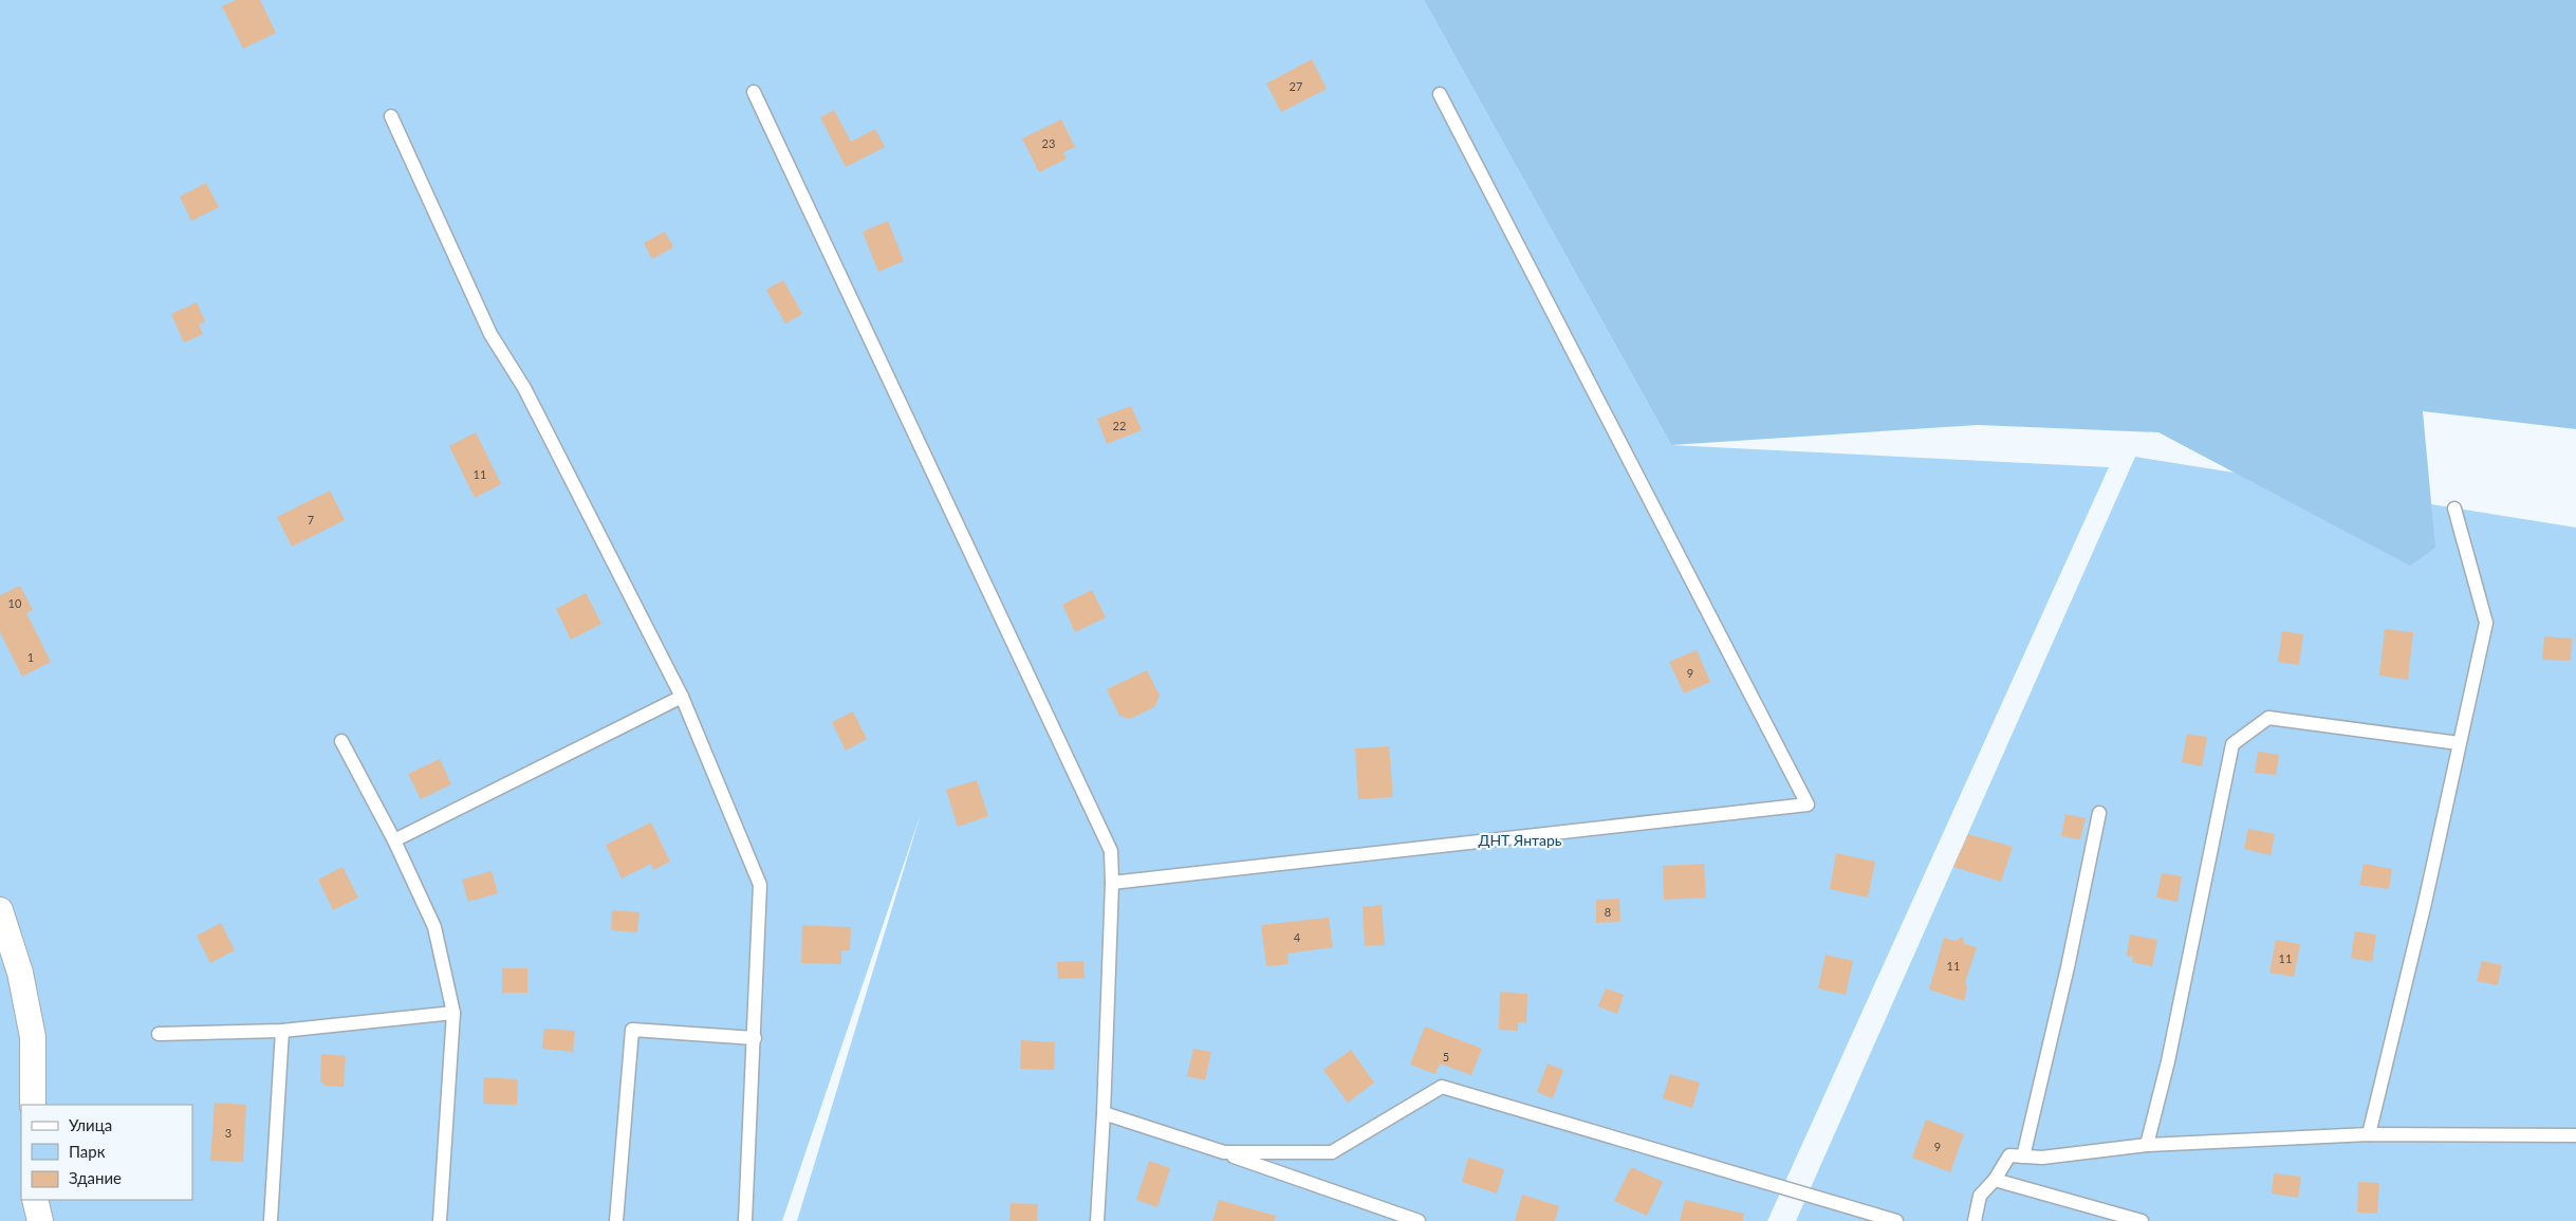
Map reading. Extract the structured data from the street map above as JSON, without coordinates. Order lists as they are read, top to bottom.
{
  "parks": ["ДНТ Янтарь"],
  "house_numbers": [
    "27",
    "23",
    "22",
    "11",
    "7",
    "10",
    "1",
    "9",
    "8",
    "4",
    "11",
    "11",
    "5",
    "3",
    "9"
  ],
  "legend": ["Улица", "Парк", "Здание"]
}
